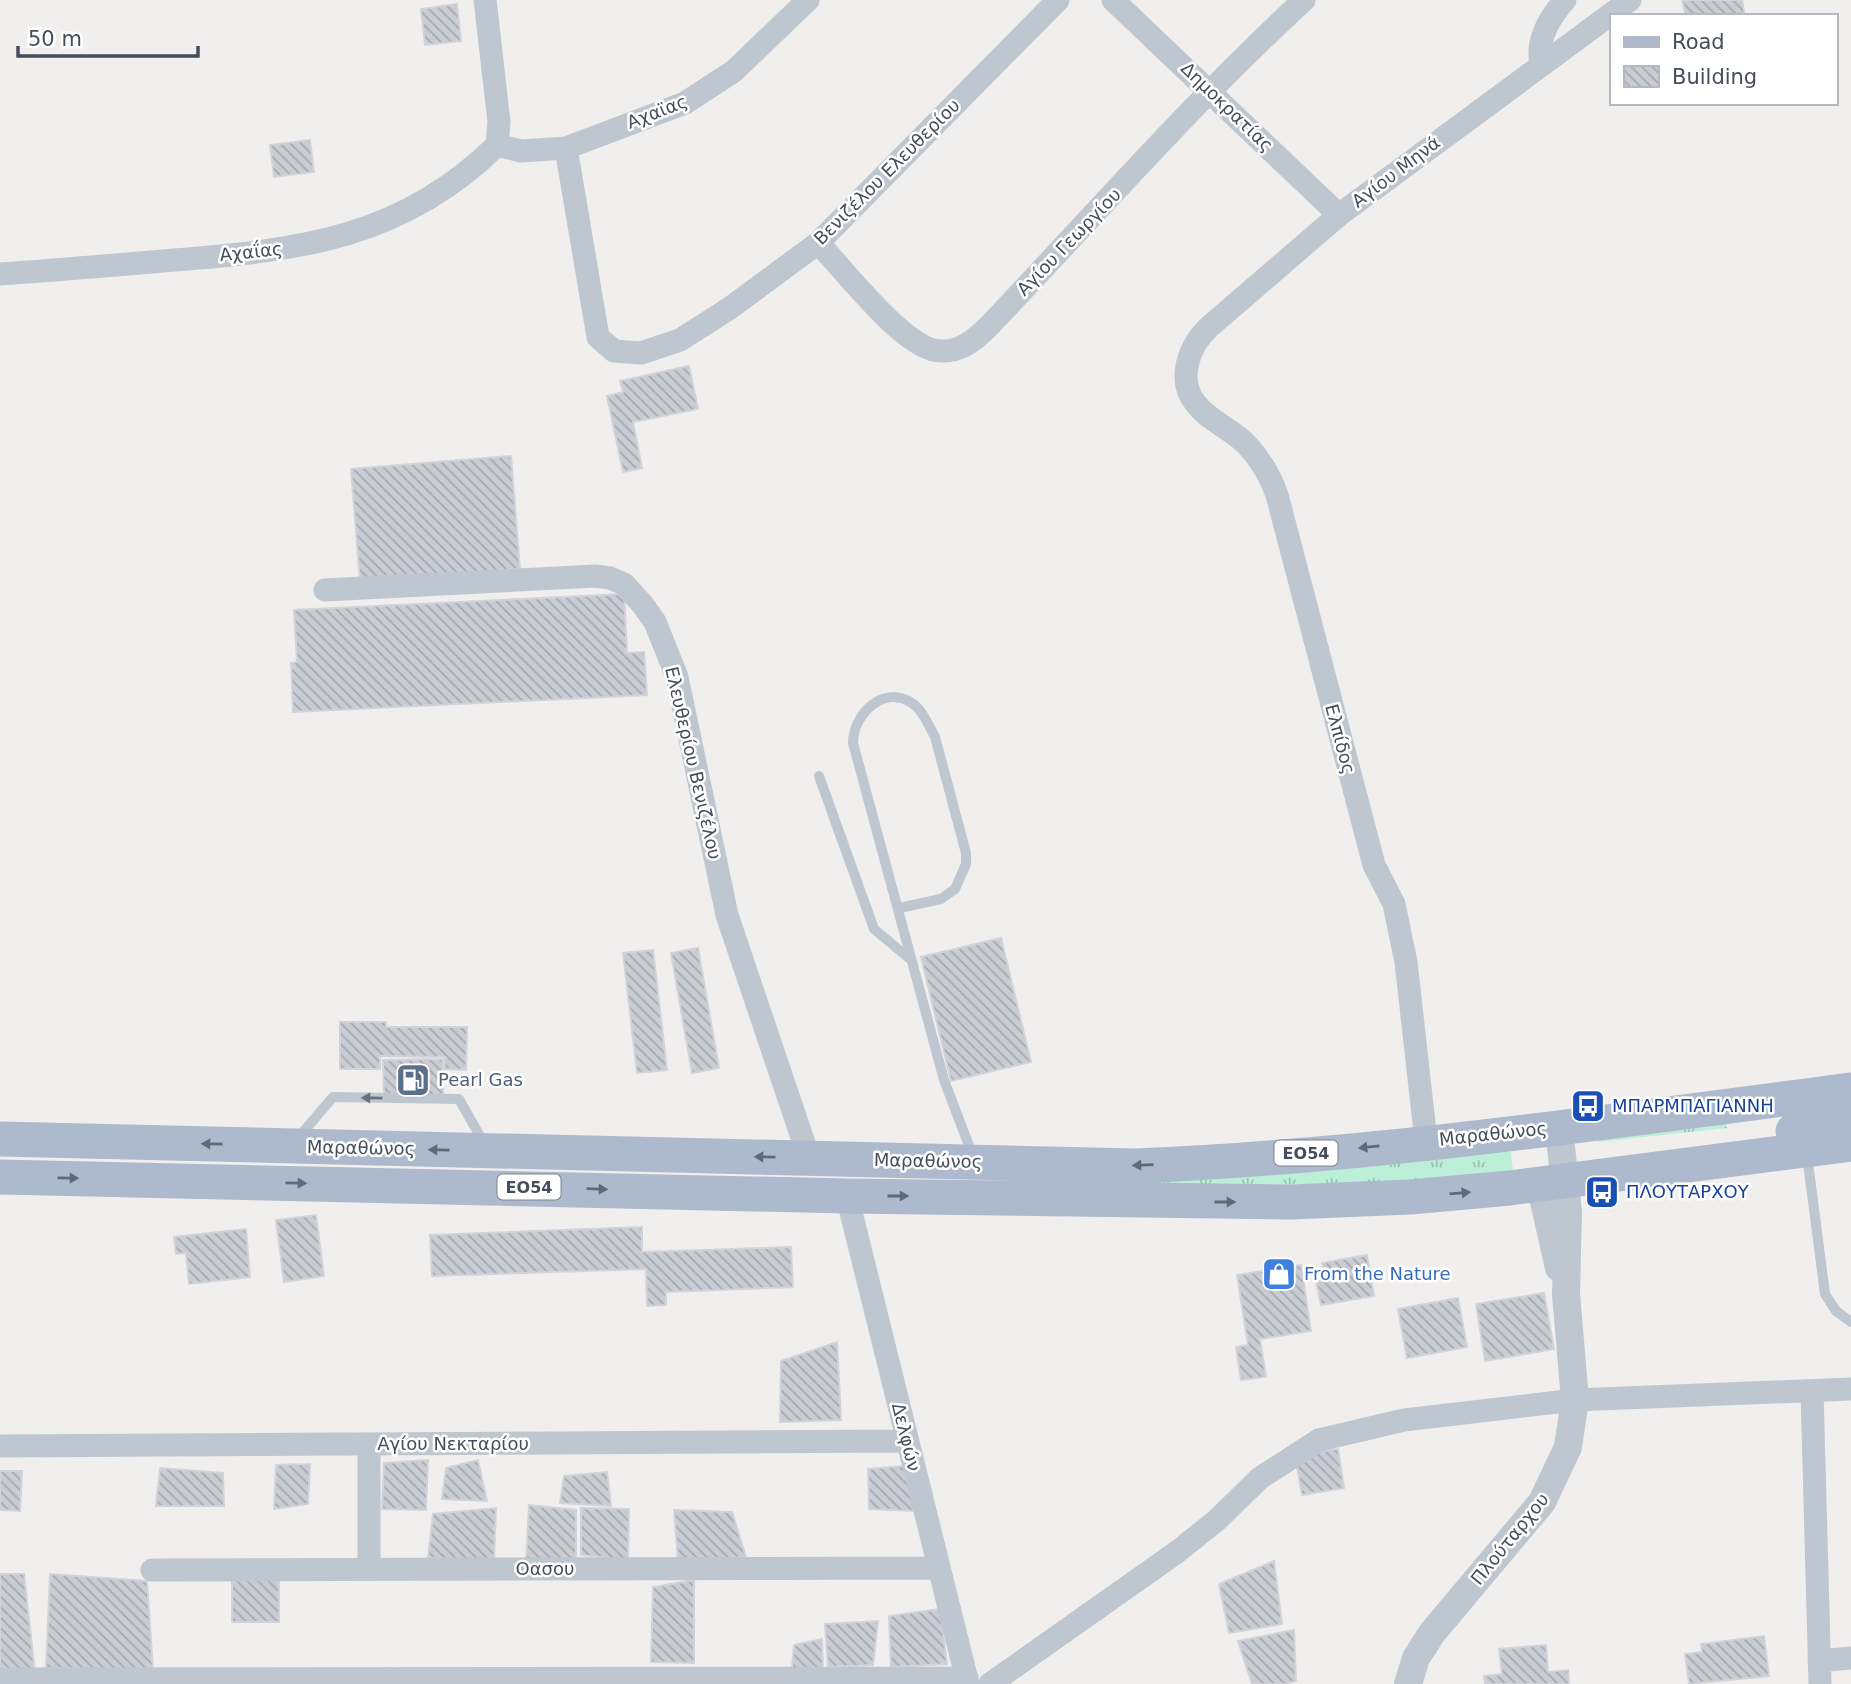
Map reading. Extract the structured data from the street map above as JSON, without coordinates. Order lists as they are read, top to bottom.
{
  "streets": {
    "main road": ["Μαραθώνος", "ΕΟ54"],
    "street": [
      "Δημοκρατίας",
      "Αχαϊας",
      "Βενιζέλου Ελευθερίου",
      "Αγίου Μηνά",
      "Αγίου Γεωργίου",
      "Αχαΐας",
      "Ελπίδος",
      "Ελευθερίου Βενιζέλου",
      "Δελφών",
      "Αγίου Νεκταρίου",
      "Πλούταρχου",
      "Οασου"
    ]
  },
  "crossings": [
    ["Δημοκρατίας", "Αγίου Μηνά"],
    ["Δημοκρατίας", "Αγίου Γεωργίου"],
    ["Αχαϊας", "Βενιζέλου Ελευθερίου"],
    ["Αχαϊας", "Αχαΐας"],
    ["Βενιζέλου Ελευθερίου", "Αγίου Γεωργίου"],
    ["Αγίου Μηνά", "Ελπίδος"],
    ["Ελπίδος", "Μαραθώνος"],
    ["Ελευθερίου Βενιζέλου", "Μαραθώνος"],
    ["Μαραθώνος", "Δελφών"],
    ["Μαραθώνος", "Πλούταρχου"],
    ["Δελφών", "Αγίου Νεκταρίου"],
    ["Δελφών", "Οασου"]
  ],
  "places": {
    "fuel station": ["Pearl Gas"],
    "bus stop": ["ΜΠΑΡΜΠΑΓΙΑΝΝΗ", "ΠΛΟΥΤΑΡΧΟΥ"],
    "shop": ["From the Nature"]
  },
  "legend": ["Road", "Building"],
  "scale_bar": "50 m"
}
